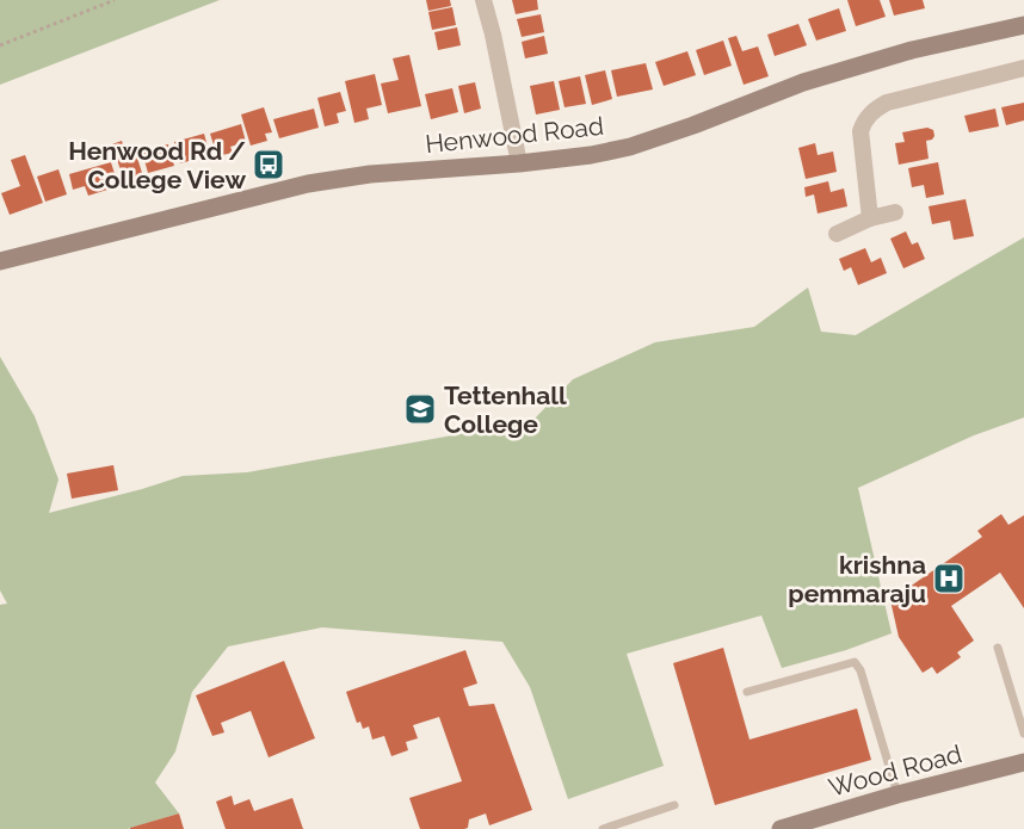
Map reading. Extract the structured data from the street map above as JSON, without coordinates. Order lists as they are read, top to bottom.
{
  "streets": {
    "main road": ["Henwood Road", "Wood Road"]
  },
  "places": {
    "bus stop": ["Henwood Rd / College View"],
    "school or university": ["Tettenhall College"],
    "hospital": ["krishna pemmaraju"]
  }
}
